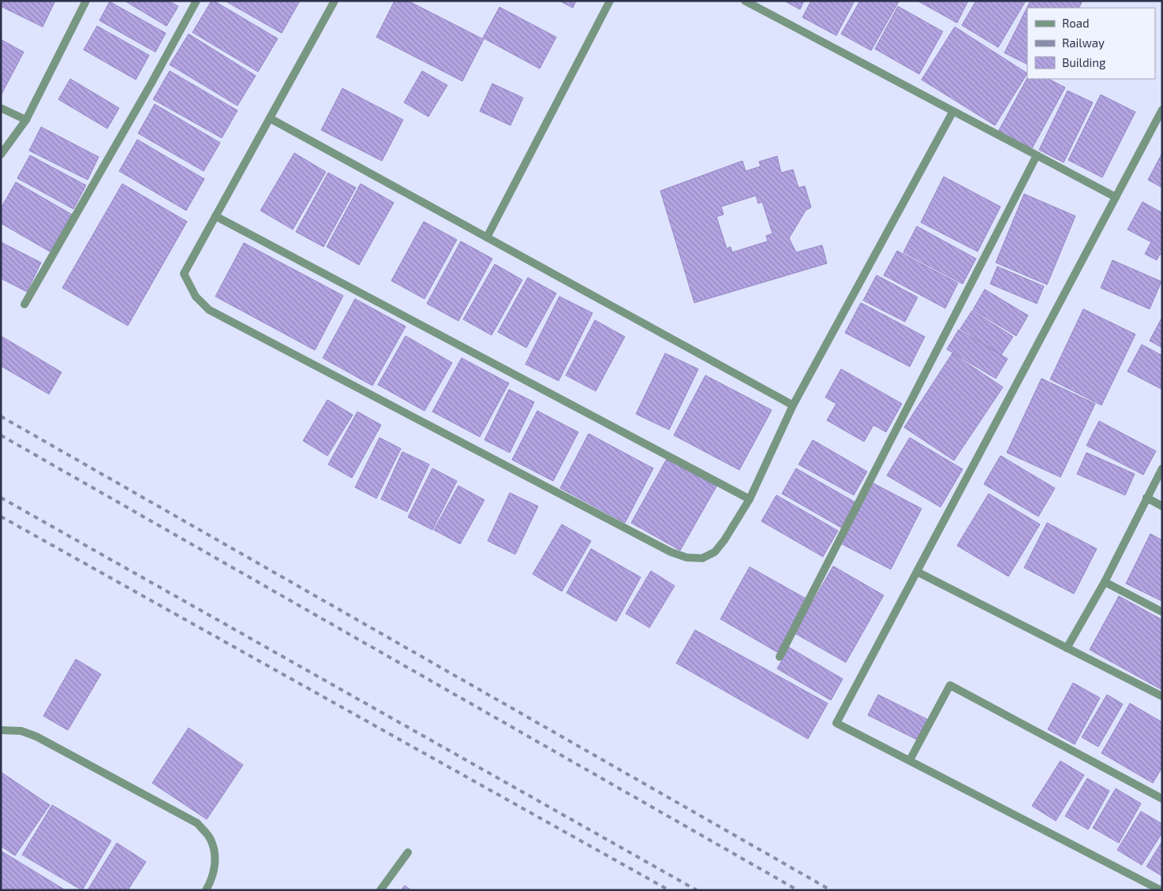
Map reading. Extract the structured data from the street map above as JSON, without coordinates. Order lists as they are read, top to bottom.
{
  "legend": ["Road", "Railway", "Building"]
}
